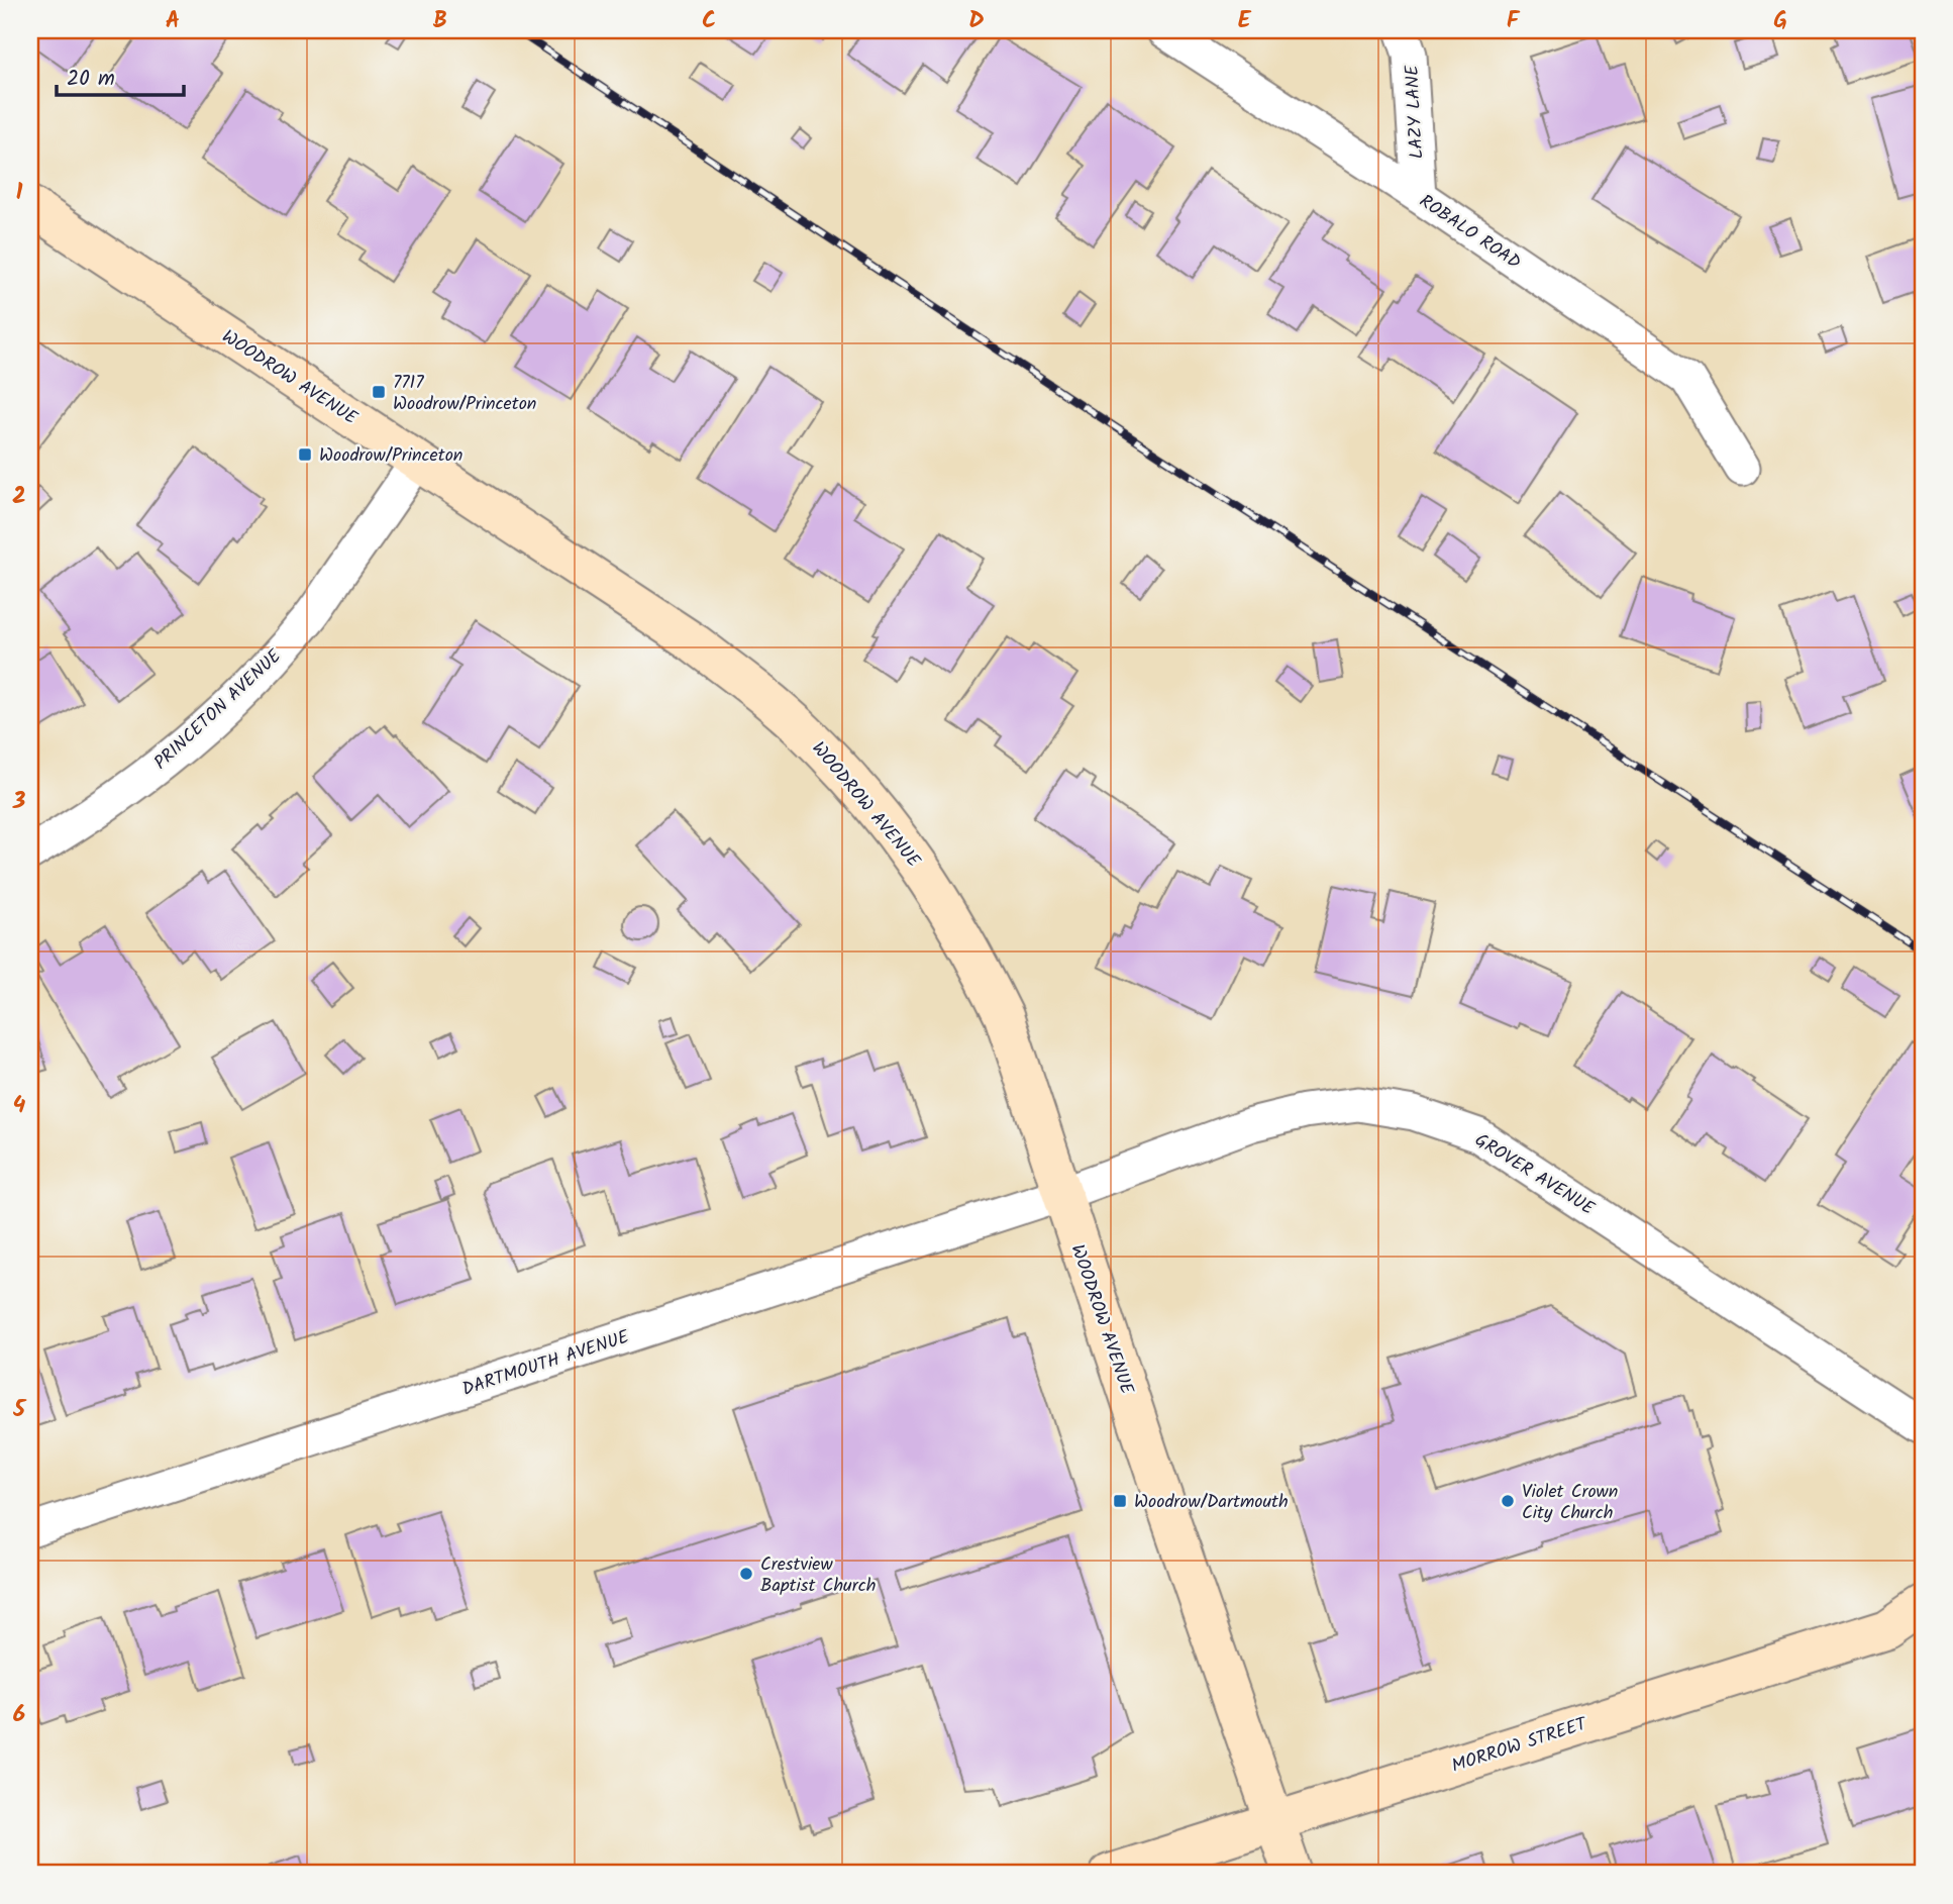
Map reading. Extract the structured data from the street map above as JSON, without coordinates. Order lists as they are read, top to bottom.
{
  "streets": {
    "street": [
      "LAZY LANE",
      "ROBALO ROAD",
      "WOODROW AVENUE",
      "PRINCETON AVENUE",
      "GROVER AVENUE",
      "DARTMOUTH AVENUE",
      "MORROW STREET"
    ]
  },
  "crossings": [
    ["LAZY LANE", "ROBALO ROAD"],
    ["WOODROW AVENUE", "PRINCETON AVENUE"],
    ["WOODROW AVENUE", "GROVER AVENUE"],
    ["WOODROW AVENUE", "DARTMOUTH AVENUE"],
    ["WOODROW AVENUE", "MORROW STREET"],
    ["GROVER AVENUE", "DARTMOUTH AVENUE"]
  ],
  "places": {
    "transit": ["7717 Woodrow/Princeton", "Woodrow/Princeton", "Woodrow/Dartmouth"],
    "other": ["Violet Crown City Church", "Crestview Baptist Church"]
  },
  "scale_bar": "20 m",
  "grid": {
    "columns": [
      "A",
      "B",
      "C",
      "D",
      "E",
      "F",
      "G"
    ],
    "rows": [
      "1",
      "2",
      "3",
      "4",
      "5",
      "6"
    ]
  }
}
